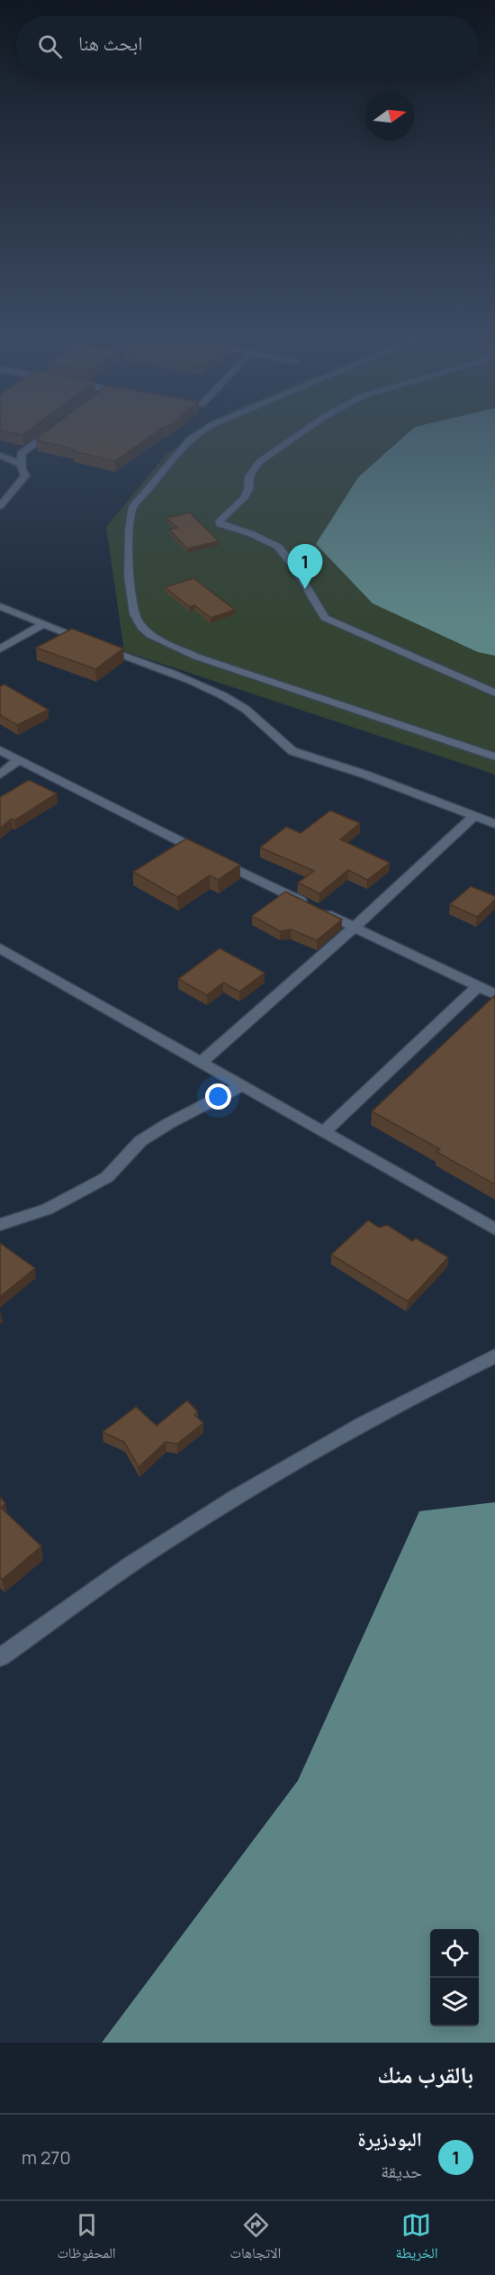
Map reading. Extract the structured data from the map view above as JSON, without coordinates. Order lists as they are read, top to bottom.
{
  "north": "right",
  "page": {
    "search": "ابحث هنا",
    "pins": "1",
    "heading": "بالقرب منك",
    "list": [
      {
        "mark": "1",
        "name": "البودزيرة",
        "note": "حديقة",
        "value": "270 m"
      }
    ],
    "nav": ["الخريطة", "الاتجاهات", "المحفوظات"]
  }
}
